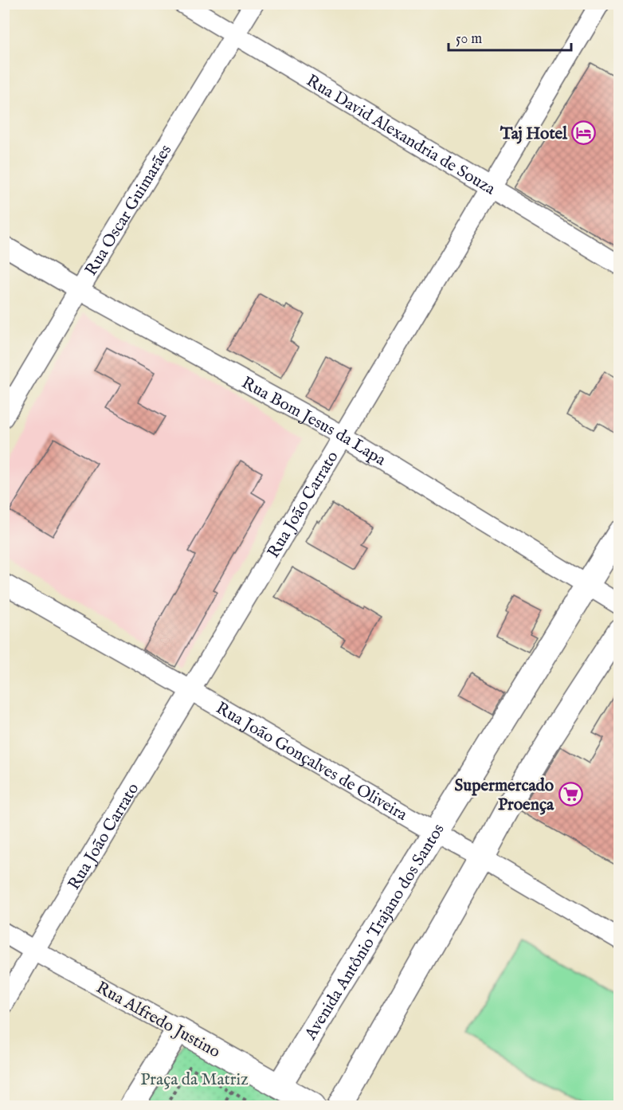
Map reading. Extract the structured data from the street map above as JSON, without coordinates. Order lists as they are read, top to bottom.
{
  "streets": {
    "main road": ["Avenida Antônio Trajano dos Santos", "Rua Alfredo Justino"],
    "street": [
      "Rua David Alexandria de Souza",
      "Rua Oscar Guimarães",
      "Rua Bom Jesus da Lapa",
      "Rua João Carrato",
      "Rua João Gonçalves de Oliveira"
    ]
  },
  "crossings": [
    ["Rua David Alexandria de Souza", "Rua Oscar Guimarães"],
    ["Rua David Alexandria de Souza", "Rua João Carrato"],
    ["Rua Oscar Guimarães", "Rua Bom Jesus da Lapa"],
    ["Rua Bom Jesus da Lapa", "Rua João Carrato"],
    ["Rua Bom Jesus da Lapa", "Avenida Antônio Trajano dos Santos"],
    ["Rua João Carrato", "Rua João Gonçalves de Oliveira"],
    ["Rua João Carrato", "Rua Alfredo Justino"],
    ["Rua João Gonçalves de Oliveira", "Avenida Antônio Trajano dos Santos"],
    ["Avenida Antônio Trajano dos Santos", "Rua Alfredo Justino"]
  ],
  "parks": ["Praça da Matriz"],
  "places": {
    "hotel": ["Taj Hotel"],
    "supermarket": ["Supermercado Proença"]
  },
  "scale_bar": "50 m"
}
